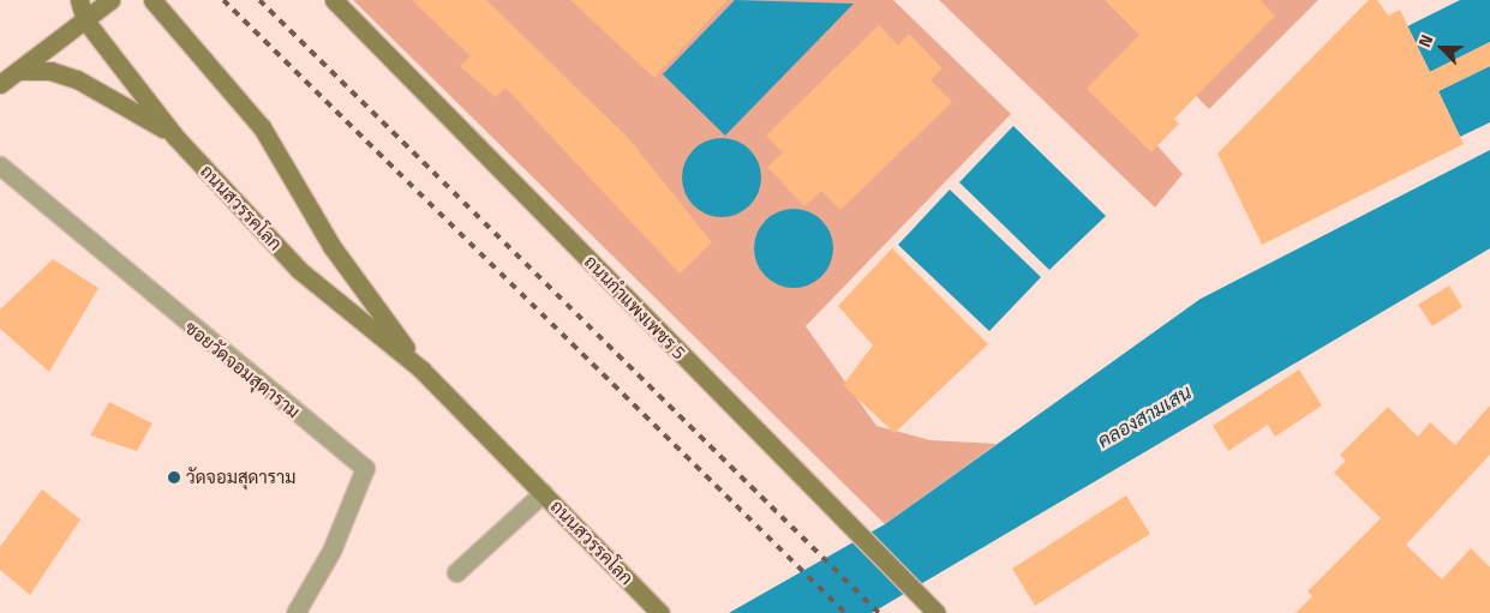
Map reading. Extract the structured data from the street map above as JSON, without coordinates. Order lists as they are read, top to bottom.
{
  "streets": {
    "street": ["ถนนสวรรคโลก", "ถนนกำแพงเพชร 5", "ซอยวัดจอมสุดาราม"]
  },
  "water": ["คลองสามเสน"],
  "places": ["วัดจอมสุดาราม"],
  "north": "top left"
}
